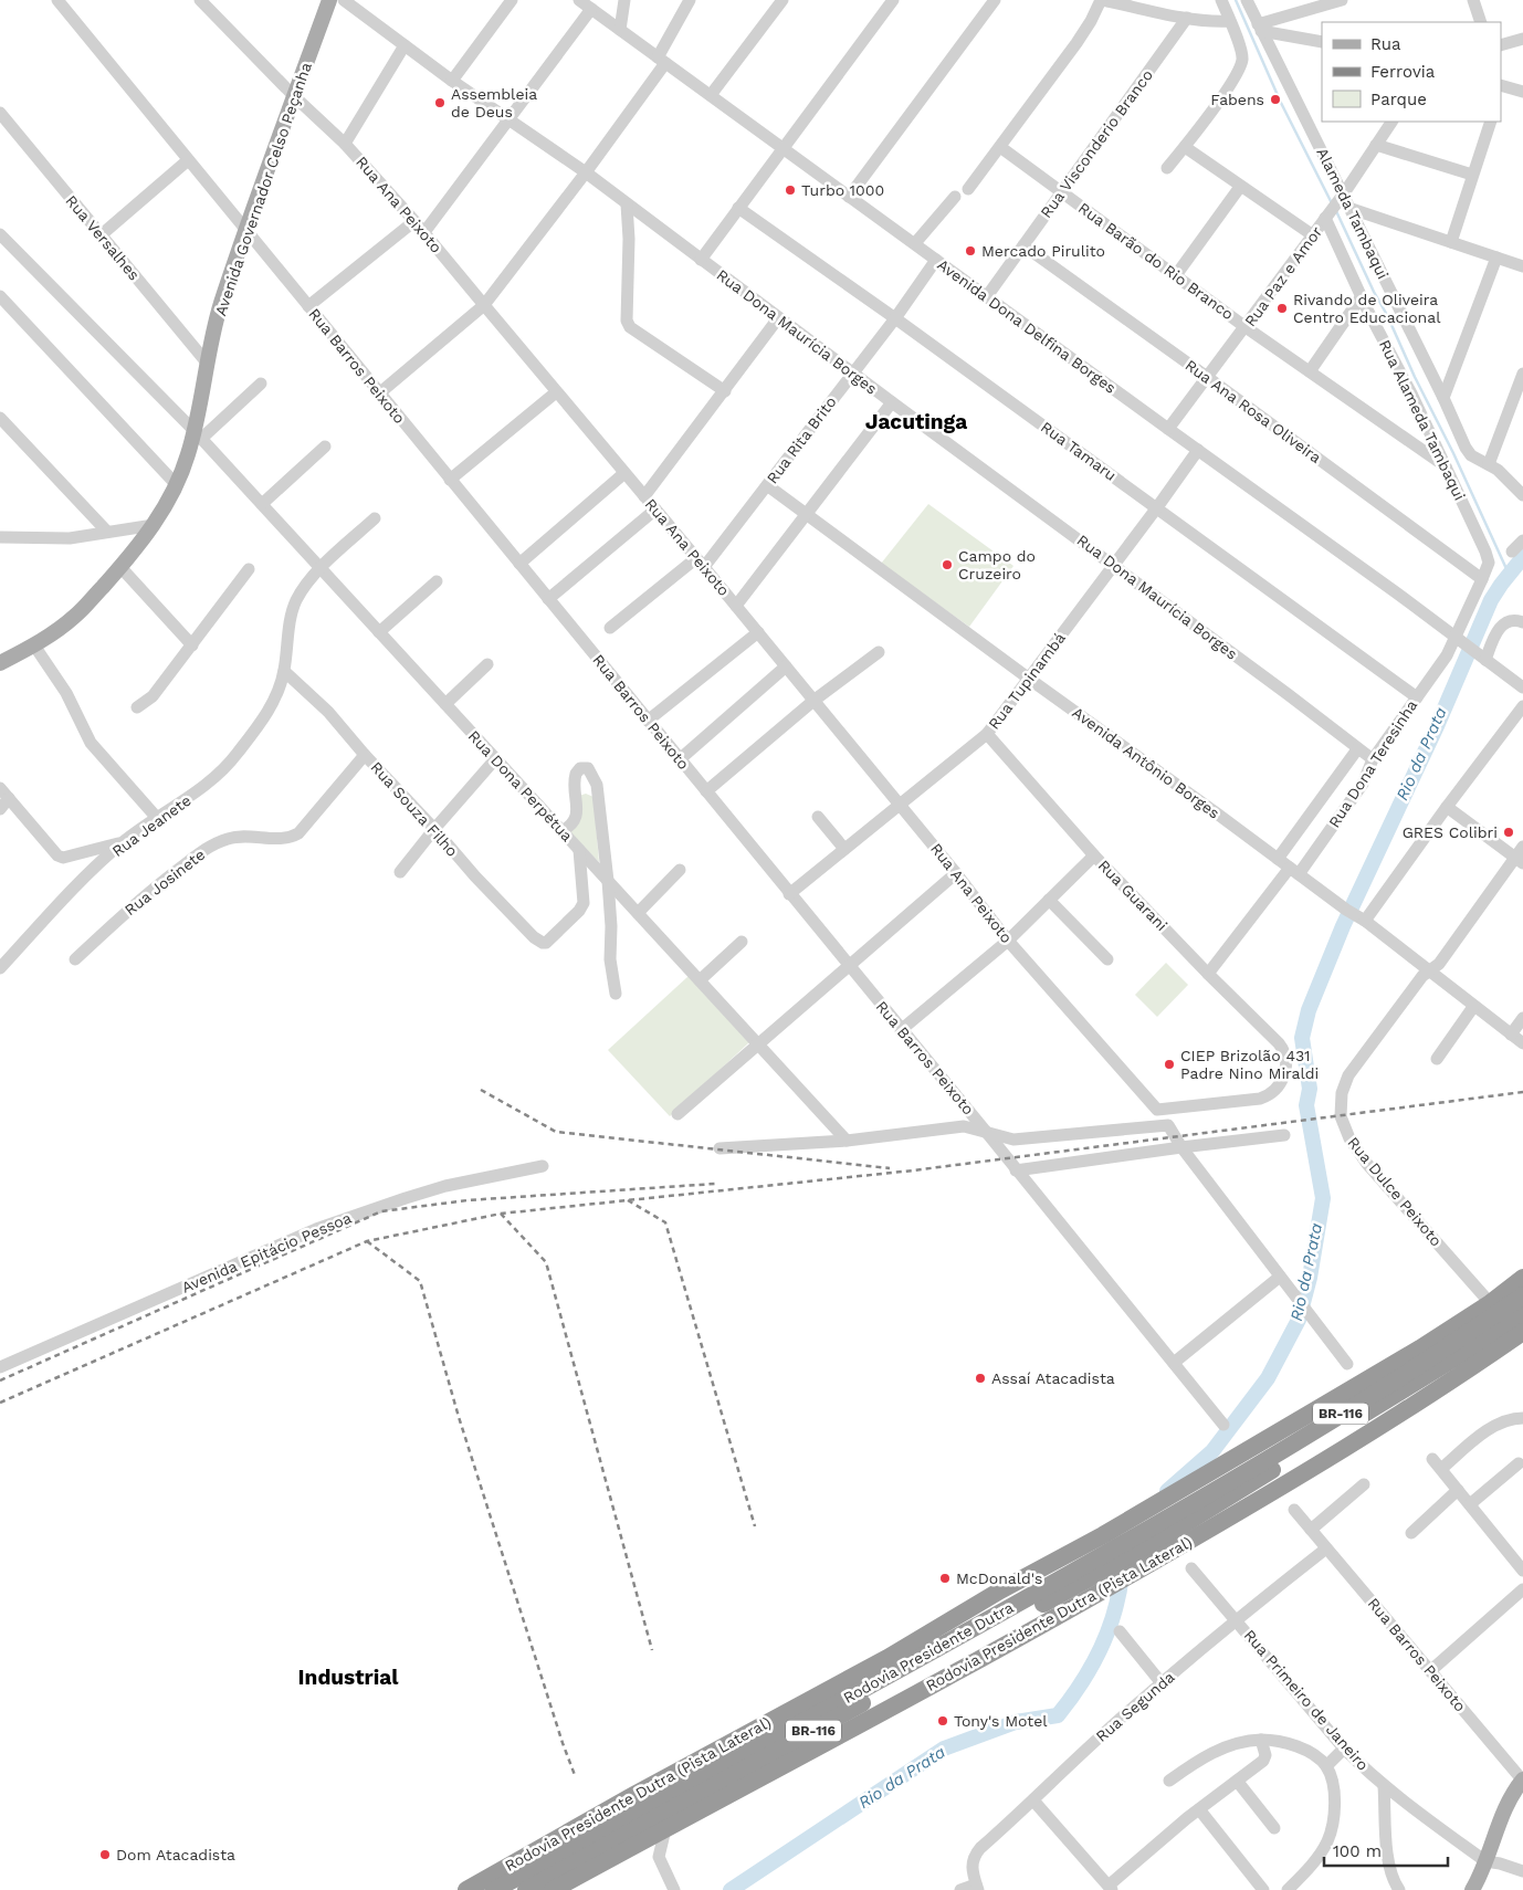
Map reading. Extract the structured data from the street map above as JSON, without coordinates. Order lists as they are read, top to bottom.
{
  "streets": {
    "highway": ["BR-116", "Rodovia Presidente Dutra (Pista Lateral)", "Rodovia Presidente Dutra"],
    "main road": ["Avenida Governador Celso Peçanha"],
    "street": [
      "Rua Visconderio Branco",
      "Rua Ana Peixoto",
      "Alameda Tambaqui",
      "Rua Versalhes",
      "Rua Barão do Rio Branco",
      "Rua Paz e Amor",
      "Avenida Dona Delfina Borges",
      "Rua Dona Maurícia Borges",
      "Rua Barros Peixoto",
      "Rua Ana Rosa Oliveira",
      "Rua Alameda Tambaqui",
      "Rua Rita Brito",
      "Rua Tamaru",
      "Rua Tupinambá",
      "Avenida Antônio Borges",
      "Rua Dona Teresinha",
      "Rua Dona Perpétua",
      "Rua Souza Filho",
      "Rua Jeanete",
      "Rua Josinete",
      "Rua Guarani",
      "Rua Dulce Peixoto",
      "Avenida Epitácio Pessoa",
      "Rua Primeiro de Janeiro",
      "Rua Segunda"
    ]
  },
  "crossings": [
    ["Rua Visconderio Branco", "Rua Barão do Rio Branco"],
    ["Rua Visconderio Branco", "Avenida Dona Delfina Borges"],
    ["Rua Visconderio Branco", "Rua Ana Rosa Oliveira"],
    ["Avenida Governador Celso Peçanha", "Rua Ana Peixoto"],
    ["Avenida Governador Celso Peçanha", "Rua Versalhes"],
    ["Avenida Governador Celso Peçanha", "Rua Barros Peixoto"],
    ["Avenida Governador Celso Peçanha", "Rua Dona Perpétua"],
    ["Rua Ana Peixoto", "Rua Rita Brito"],
    ["Rua Ana Peixoto", "Rua Tupinambá"],
    ["Rua Ana Peixoto", "Rua Guarani"],
    ["Alameda Tambaqui", "Rua Paz e Amor"],
    ["Rua Barão do Rio Branco", "Rua Paz e Amor"],
    ["Rua Barão do Rio Branco", "Rua Alameda Tambaqui"],
    ["Rua Paz e Amor", "Avenida Dona Delfina Borges"],
    ["Rua Paz e Amor", "Rua Ana Rosa Oliveira"],
    ["Rua Paz e Amor", "Rua Alameda Tambaqui"],
    ["Avenida Dona Delfina Borges", "Rua Rita Brito"],
    ["Avenida Dona Delfina Borges", "Rua Tupinambá"],
    ["Avenida Dona Delfina Borges", "Rua Dona Teresinha"],
    ["Rua Dona Maurícia Borges", "Rua Rita Brito"],
    ["Rua Dona Maurícia Borges", "Rua Tupinambá"],
    ["Rua Dona Maurícia Borges", "Rua Dona Teresinha"],
    ["Rua Barros Peixoto", "Rua Tupinambá"],
    ["Rua Barros Peixoto", "Rua Segunda"],
    ["Rua Ana Rosa Oliveira", "Rua Dona Teresinha"],
    ["Rua Alameda Tambaqui", "Rua Dona Teresinha"],
    ["Rua Rita Brito", "Rua Tamaru"],
    ["Rua Rita Brito", "Avenida Antônio Borges"],
    ["Rua Tamaru", "Rua Tupinambá"],
    ["Rua Tamaru", "Rua Dona Teresinha"],
    ["Rua Tupinambá", "Avenida Antônio Borges"],
    ["Rua Tupinambá", "Rua Guarani"],
    ["Avenida Antônio Borges", "Rua Dona Teresinha"],
    ["Avenida Antônio Borges", "Rua Dulce Peixoto"],
    ["Rua Dona Teresinha", "Rua Guarani"],
    ["Rua Dona Perpétua", "Rua Souza Filho"],
    ["Rua Dona Perpétua", "Rua Jeanete"],
    ["Rua Souza Filho", "Rua Jeanete"],
    ["Rua Souza Filho", "Rua Josinete"],
    ["Rua Primeiro de Janeiro", "Rua Segunda"]
  ],
  "districts": ["Jacutinga", "Industrial"],
  "water": ["Rio da Prata"],
  "places": [
    "Fabens",
    "Assembleia de Deus",
    "Turbo 1000",
    "Mercado Pirulito",
    "Rivando de Oliveira Centro Educacional",
    "Campo do Cruzeiro",
    "GRES Colibri",
    "CIEP Brizolão 431 Padre Nino Miraldi",
    "Assaí Atacadista",
    "McDonald's",
    "Tony's Motel",
    "Dom Atacadista"
  ],
  "legend": ["Rua", "Ferrovia", "Parque"],
  "scale_bar": "100 m"
}
